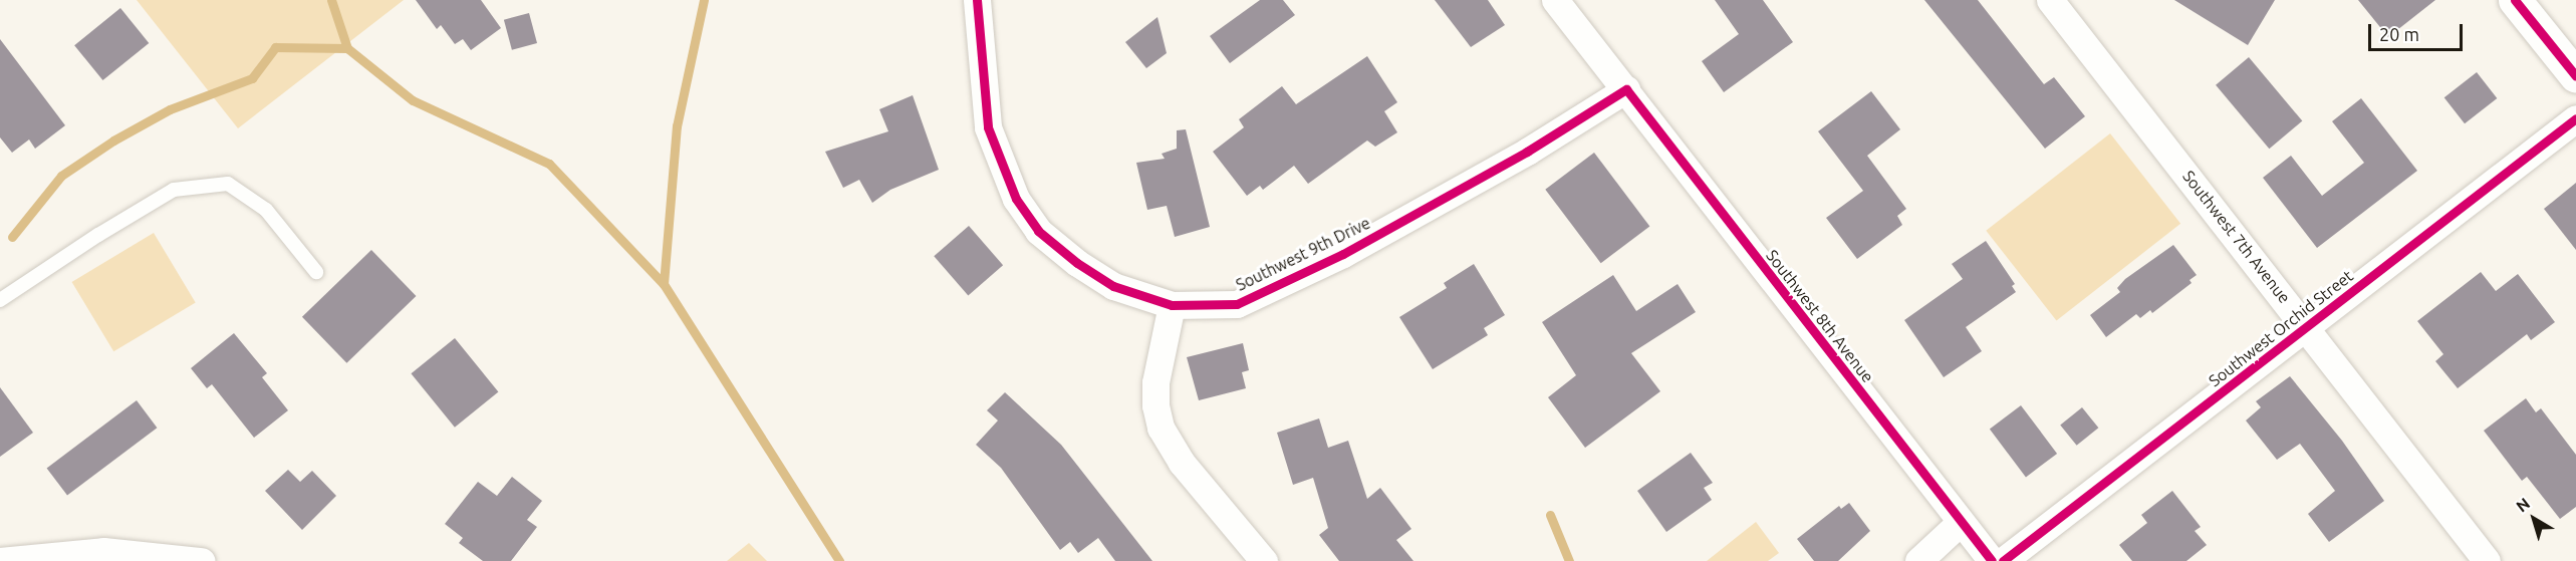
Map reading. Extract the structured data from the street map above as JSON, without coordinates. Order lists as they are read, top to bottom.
{
  "streets": {
    "street": [
      "Southwest 7th Avenue",
      "Southwest 9th Drive",
      "Southwest 8th Avenue",
      "Southwest Orchid Street"
    ]
  },
  "crossings": [
    ["Southwest 7th Avenue", "Southwest Orchid Street"],
    ["Southwest 9th Drive", "Southwest 8th Avenue"]
  ],
  "scale_bar": "20 m",
  "north": "top left"
}
